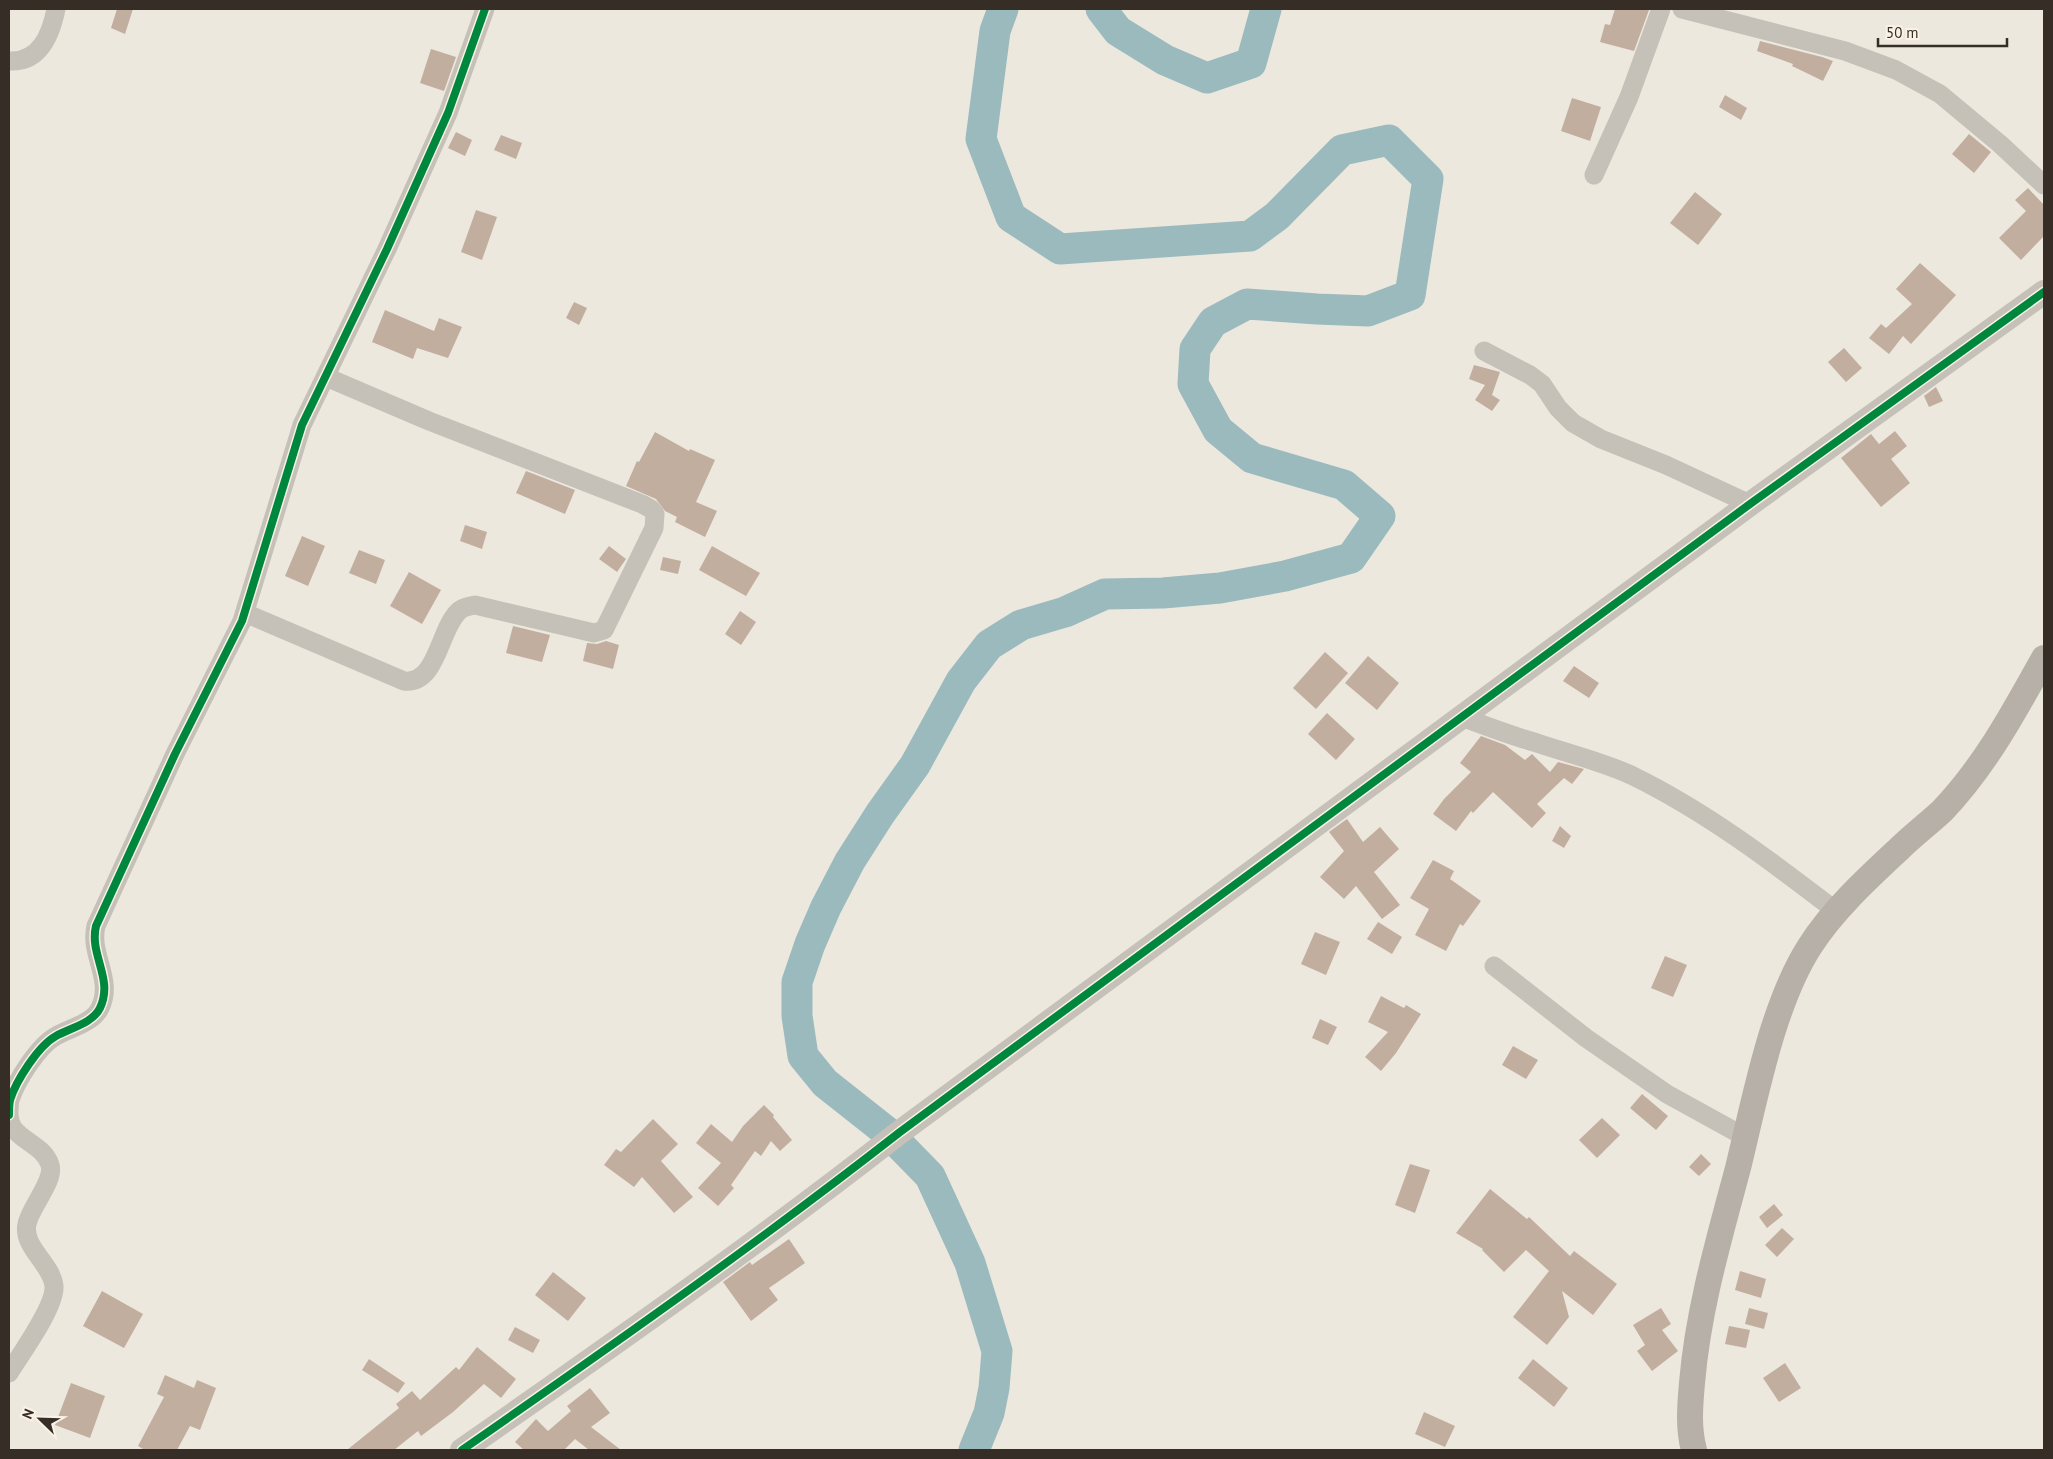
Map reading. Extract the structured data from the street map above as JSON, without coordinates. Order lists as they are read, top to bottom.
{
  "scale_bar": "50 m",
  "north": "top left"
}
